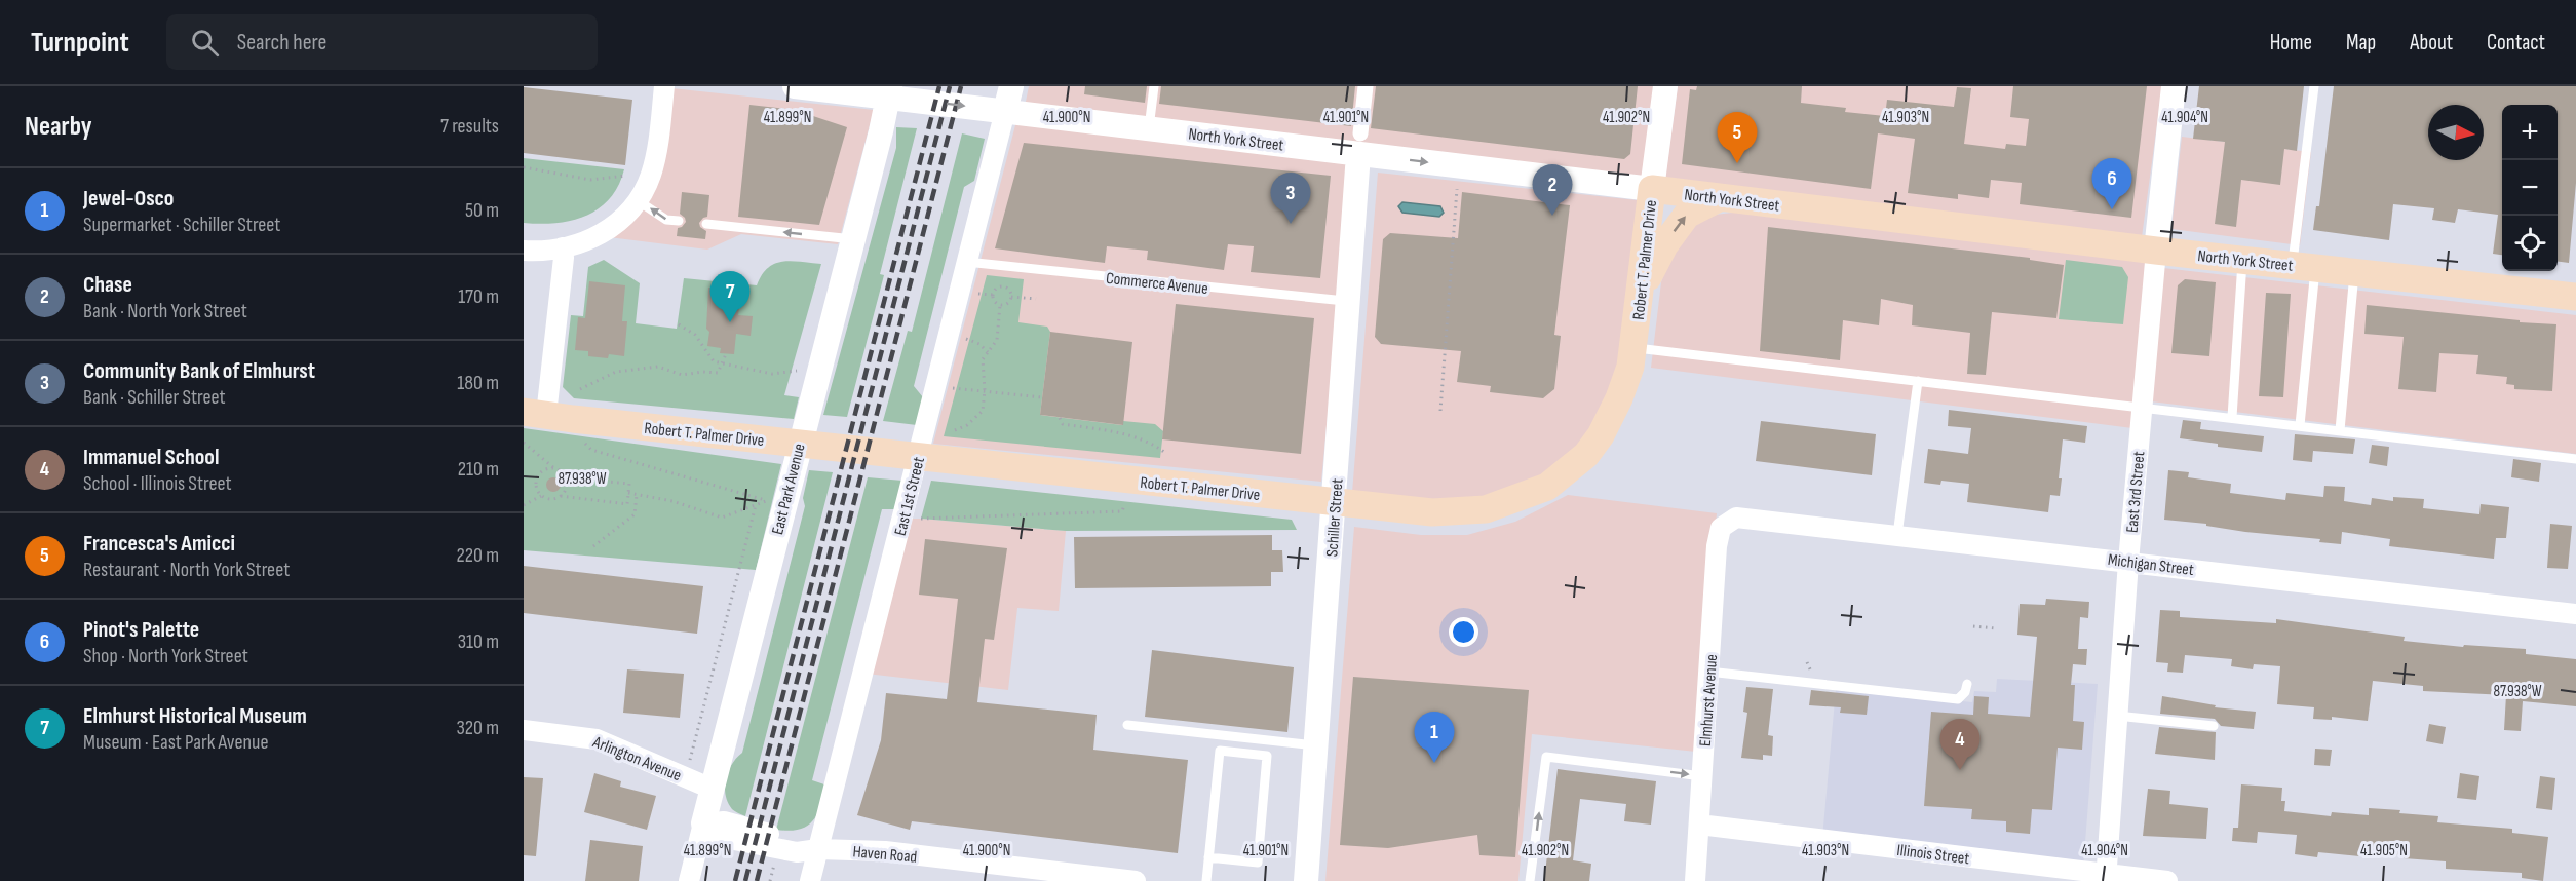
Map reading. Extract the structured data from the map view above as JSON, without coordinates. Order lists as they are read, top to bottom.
{
  "streets": {
    "main road": ["North York Street", "Robert T. Palmer Drive"],
    "street": [
      "East Park Avenue",
      "East 3rd Street",
      "East 1st Street",
      "Schiller Street",
      "Michigan Street",
      "Elmhurst Avenue",
      "Arlington Avenue",
      "Haven Road",
      "Illinois Street"
    ],
    "lane": ["Commerce Avenue"]
  },
  "crossings": [
    ["North York Street", "Robert T. Palmer Drive"],
    ["North York Street", "East Park Avenue"],
    ["North York Street", "East 3rd Street"],
    ["North York Street", "East 1st Street"],
    ["North York Street", "Schiller Street"],
    ["Robert T. Palmer Drive", "Schiller Street"],
    ["Commerce Avenue", "East 1st Street"],
    ["Commerce Avenue", "Schiller Street"],
    ["East Park Avenue", "Arlington Avenue"],
    ["East Park Avenue", "Haven Road"],
    ["East 3rd Street", "Michigan Street"],
    ["East 3rd Street", "Illinois Street"],
    ["East 1st Street", "Haven Road"],
    ["Michigan Street", "Elmhurst Avenue"],
    ["Elmhurst Avenue", "Illinois Street"]
  ],
  "north": "right",
  "page": {
    "header": "Turnpoint",
    "search": "Search here",
    "nav": [
      "Home",
      "Map",
      "About",
      "Contact"
    ],
    "heading": ["Nearby", "7 results"],
    "map_buttons": ["+", "−"],
    "pins": [
      "5",
      "6",
      "2",
      "3",
      "7",
      "1",
      "4"
    ],
    "list": [
      {
        "mark": "1",
        "name": "Jewel-Osco",
        "note": "Supermarket · Schiller Street",
        "value": "50 m"
      },
      {
        "mark": "2",
        "name": "Chase",
        "note": "Bank · North York Street",
        "value": "170 m"
      },
      {
        "mark": "3",
        "name": "Community Bank of Elmhurst",
        "note": "Bank · Schiller Street",
        "value": "180 m"
      },
      {
        "mark": "4",
        "name": "Immanuel School",
        "note": "School · Illinois Street",
        "value": "210 m"
      },
      {
        "mark": "5",
        "name": "Francesca's Amicci",
        "note": "Restaurant · North York Street",
        "value": "220 m"
      },
      {
        "mark": "6",
        "name": "Pinot's Palette",
        "note": "Shop · North York Street",
        "value": "310 m"
      },
      {
        "mark": "7",
        "name": "Elmhurst Historical Museum",
        "note": "Museum · East Park Avenue",
        "value": "320 m"
      }
    ]
  },
  "coordinates": [
    "41.899°N",
    "41.900°N",
    "41.901°N",
    "41.902°N",
    "41.903°N",
    "41.904°N",
    "87.938°W",
    "41.905°N"
  ]
}
